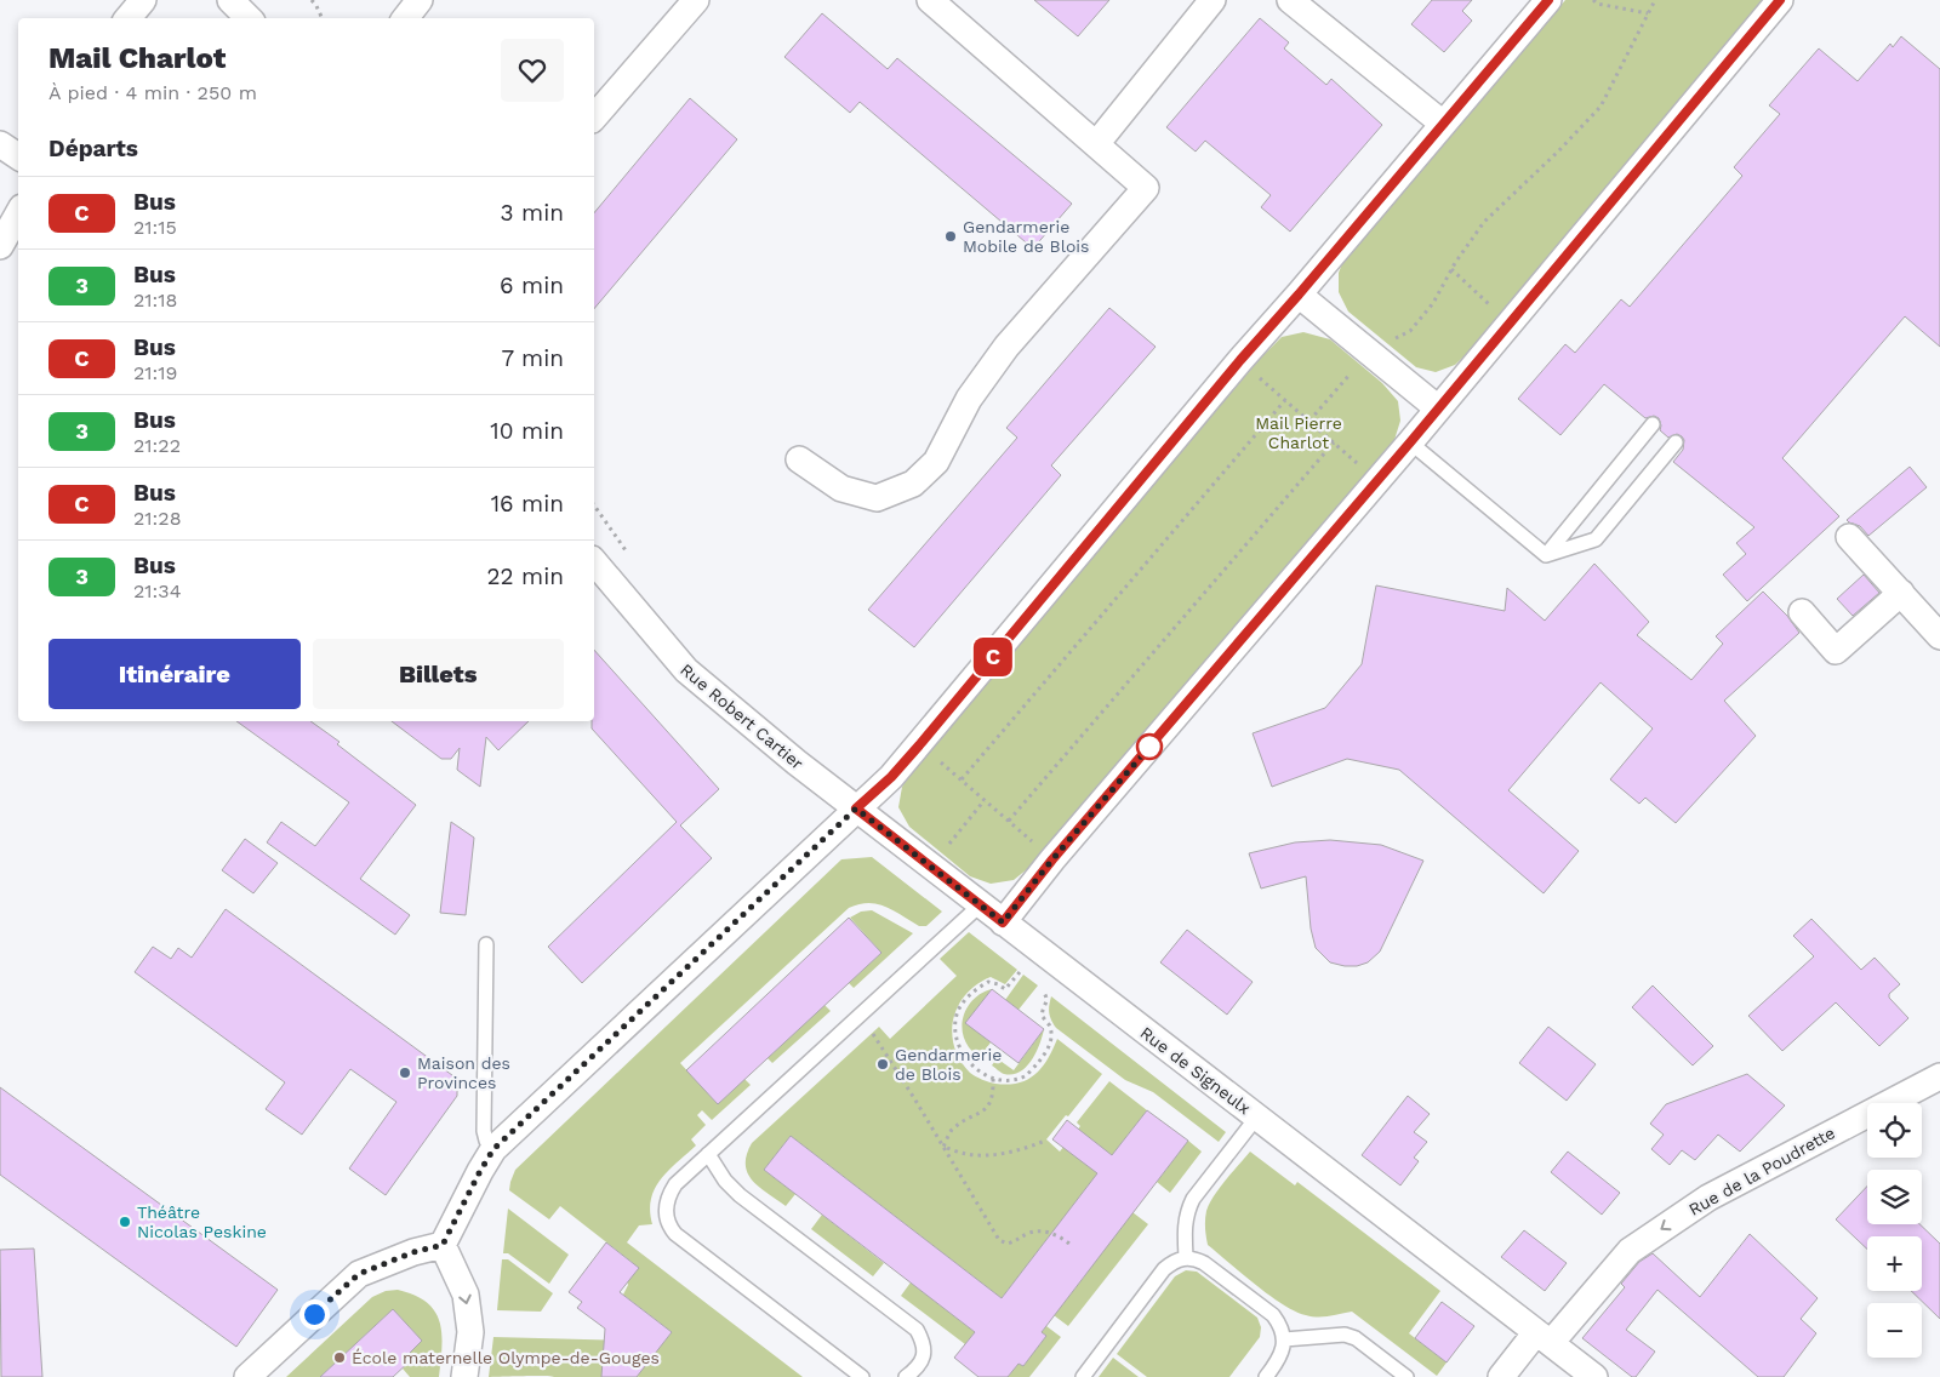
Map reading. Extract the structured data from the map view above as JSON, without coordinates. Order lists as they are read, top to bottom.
{
  "streets": {
    "street": ["Rue Robert Cartier", "Rue de Signeulx", "Rue de la Poudrette"]
  },
  "crossings": [
    ["Rue Robert Cartier", "Rue de Signeulx"],
    ["Rue de Signeulx", "Rue de la Poudrette"]
  ],
  "one_way": ["Rue de la Poudrette"],
  "parks": ["Mail Pierre Charlot"],
  "places": [
    "Gendarmerie Mobile de Blois",
    "Gendarmerie de Blois",
    "Maison des Provinces",
    "Théâtre Nicolas Peskine",
    "École maternelle Olympe-de-Gouges"
  ],
  "lines": ["bus line C"],
  "page": {
    "on_map": "C",
    "heading": [
      ["Mail Charlot", "À pied · 4 min · 250 m"],
      "Départs"
    ],
    "list": [
      {
        "mark": "C",
        "name": "Bus",
        "note": "21:15",
        "value": "3 min"
      },
      {
        "mark": "3",
        "name": "Bus",
        "note": "21:18",
        "value": "6 min"
      },
      {
        "mark": "C",
        "name": "Bus",
        "note": "21:19",
        "value": "7 min"
      },
      {
        "mark": "3",
        "name": "Bus",
        "note": "21:22",
        "value": "10 min"
      },
      {
        "mark": "C",
        "name": "Bus",
        "note": "21:28",
        "value": "16 min"
      },
      {
        "mark": "3",
        "name": "Bus",
        "note": "21:34",
        "value": "22 min"
      }
    ],
    "buttons": ["Itinéraire", "Billets"],
    "map_buttons": ["+", "−"]
  }
}
